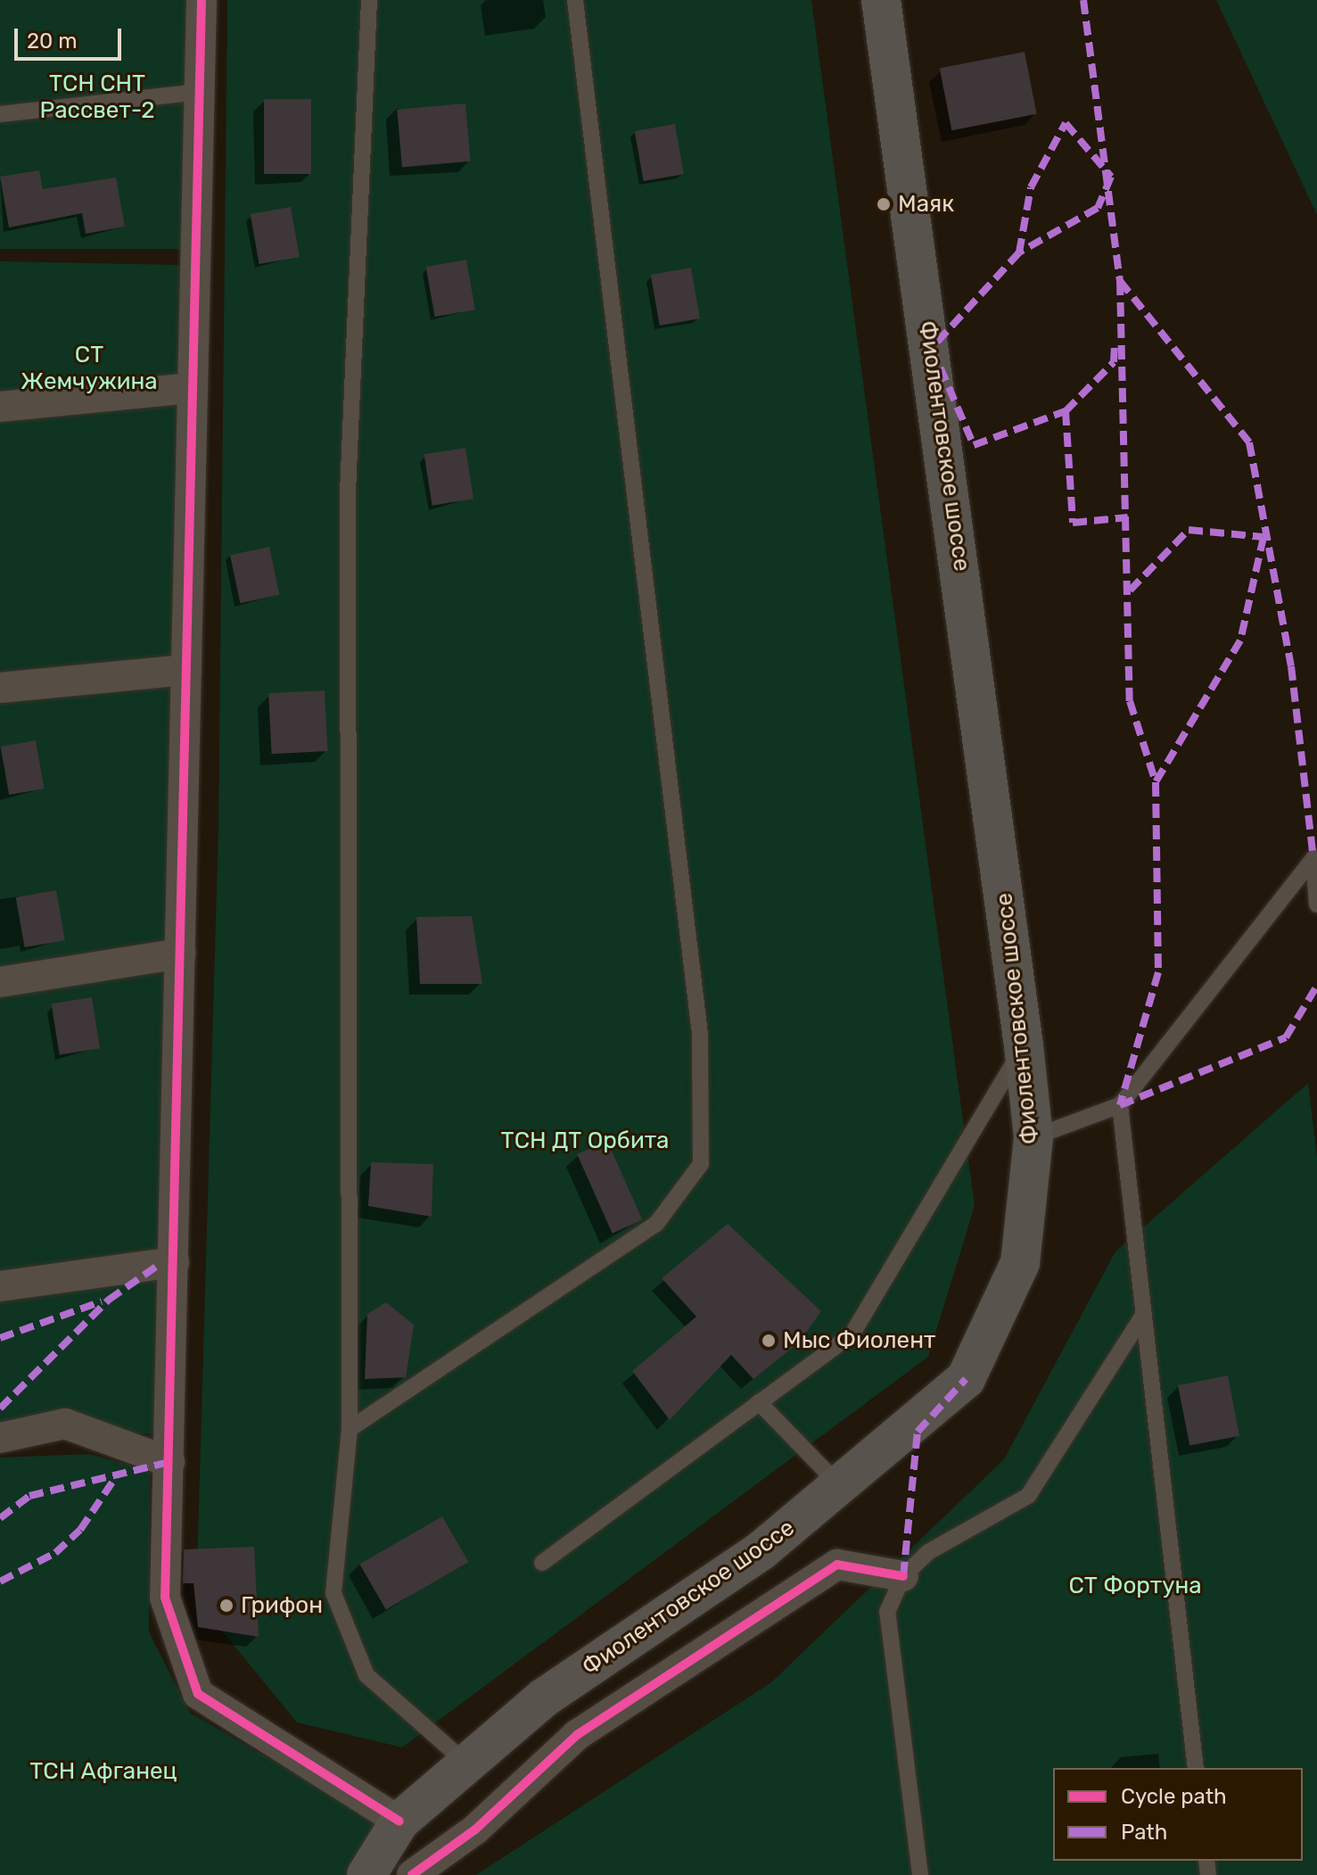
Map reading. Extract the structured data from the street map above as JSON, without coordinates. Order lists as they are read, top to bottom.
{
  "streets": {
    "main road": ["Фиолентовское шоссе"]
  },
  "parks": [
    "ТСН СНТ Рассвет-2",
    "СТ Жемчужина",
    "ТСН ДТ Орбита",
    "СТ Фортуна",
    "ТСН Афганец"
  ],
  "places": ["Маяк", "Мыс Фиолент", "Грифон"],
  "legend": ["Cycle path", "Path"],
  "scale_bar": "20 m"
}
